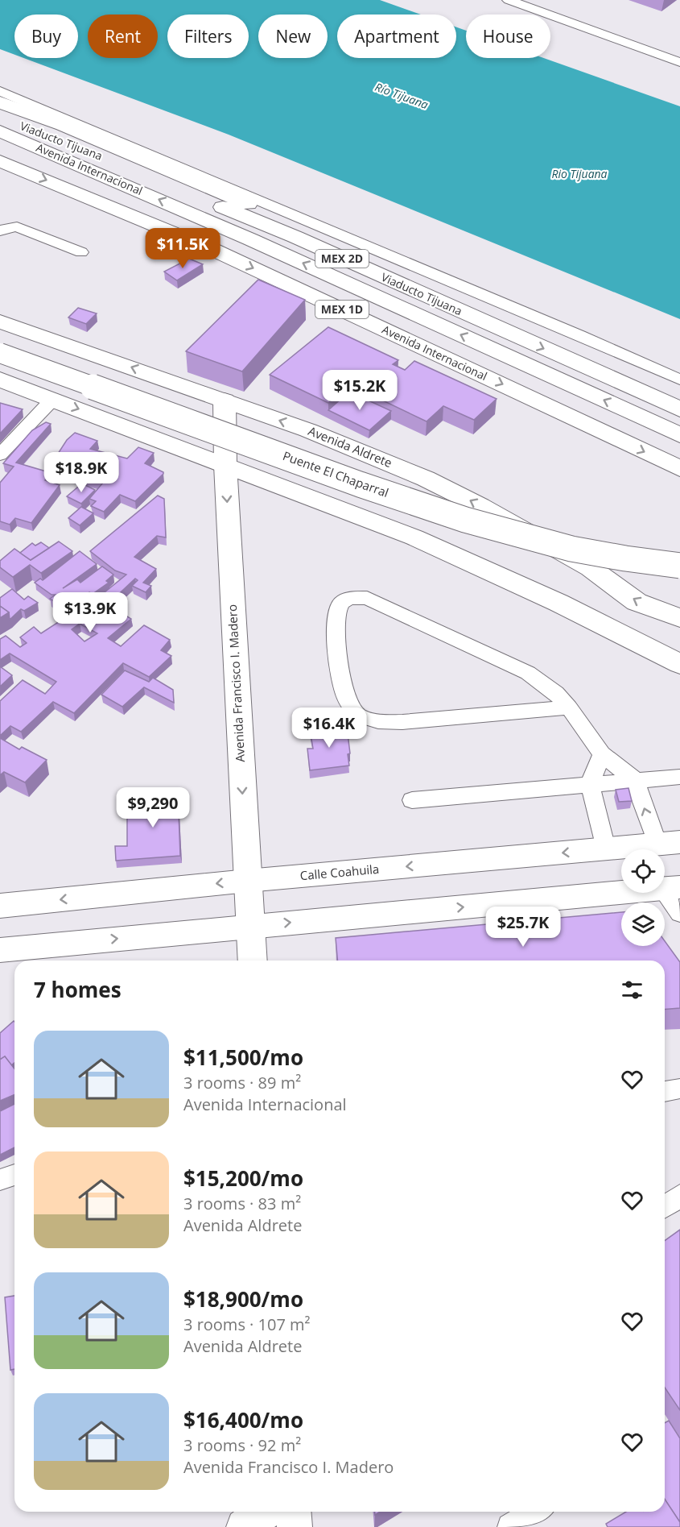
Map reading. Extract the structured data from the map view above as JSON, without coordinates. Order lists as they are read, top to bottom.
{
  "streets": {
    "main road": [
      "Viaducto Tijuana",
      "Avenida Internacional",
      "MEX 2D",
      "MEX 1D",
      "Avenida Aldrete",
      "Puente El Chaparral",
      "Avenida Francisco I. Madero",
      "Calle Coahuila"
    ]
  },
  "crossings": [
    ["Avenida Aldrete", "Avenida Francisco I. Madero"],
    ["Avenida Francisco I. Madero", "Calle Coahuila"]
  ],
  "one_way": ["Avenida Francisco I. Madero"],
  "water": ["Río Tijuana", "Rio Tijuana"],
  "page": {
    "chip": [
      "Buy",
      "Rent",
      "Filters",
      "New",
      "Apartment",
      "House"
    ],
    "price": [
      "$11.5K",
      "$15.2K",
      "$18.9K",
      "$13.9K",
      "$16.4K",
      "$9,290",
      "$25.7K"
    ],
    "heading": "7 homes",
    "list": [
      {
        "name": "$11,500/mo",
        "note": "3 rooms · 89 m² · Avenida Internacional"
      },
      {
        "name": "$15,200/mo",
        "note": "3 rooms · 83 m² · Avenida Aldrete"
      },
      {
        "name": "$18,900/mo",
        "note": "3 rooms · 107 m² · Avenida Aldrete"
      },
      {
        "name": "$16,400/mo",
        "note": "3 rooms · 92 m² · Avenida Francisco I. Madero"
      }
    ]
  }
}
